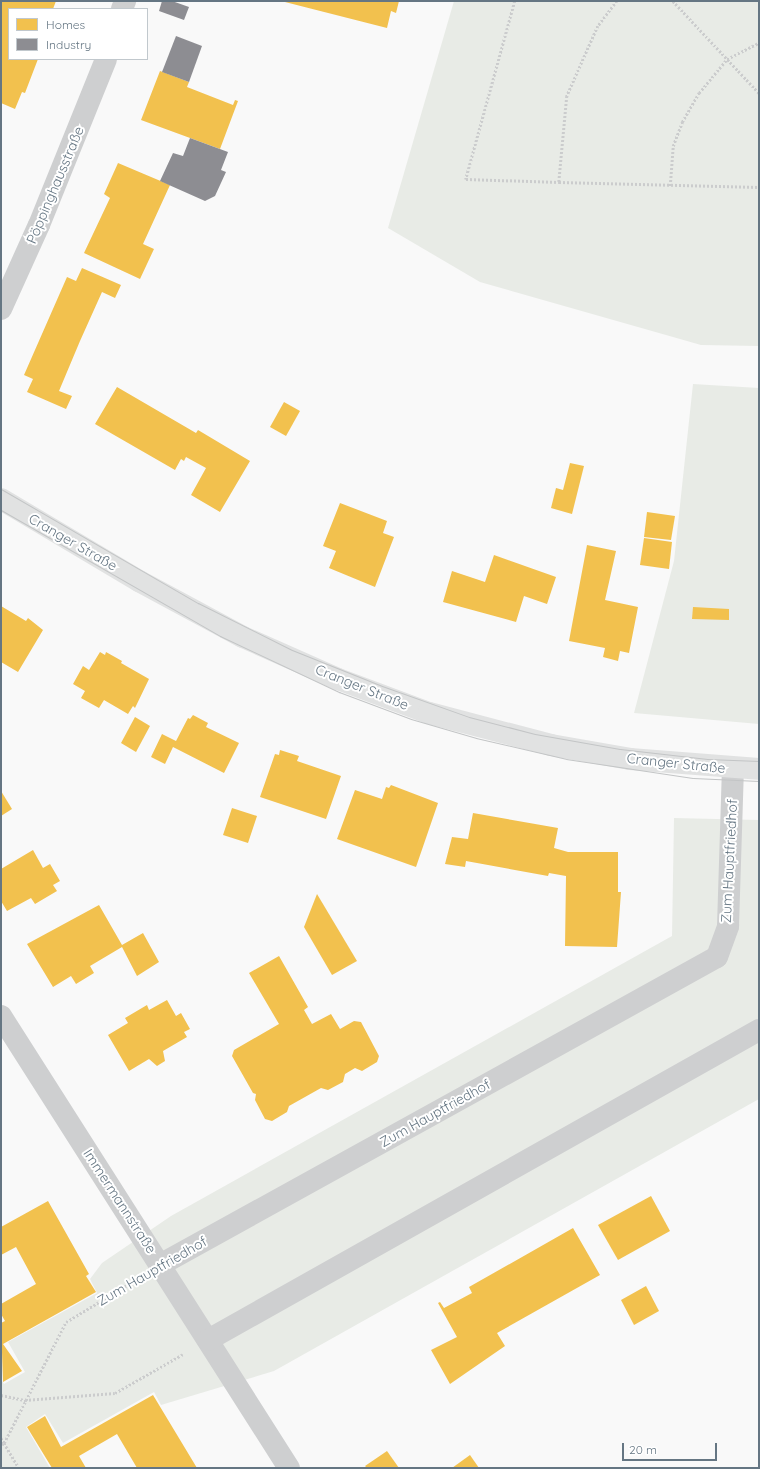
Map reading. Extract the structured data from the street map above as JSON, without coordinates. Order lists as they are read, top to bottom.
{
  "streets": {
    "main road": ["Cranger Straße"],
    "street": ["Pöppinghausstraße", "Zum Hauptfriedhof", "Immermannstraße"]
  },
  "crossings": [
    ["Cranger Straße", "Zum Hauptfriedhof"],
    ["Zum Hauptfriedhof", "Immermannstraße"]
  ],
  "legend": ["Homes", "Industry"],
  "scale_bar": "20 m"
}
